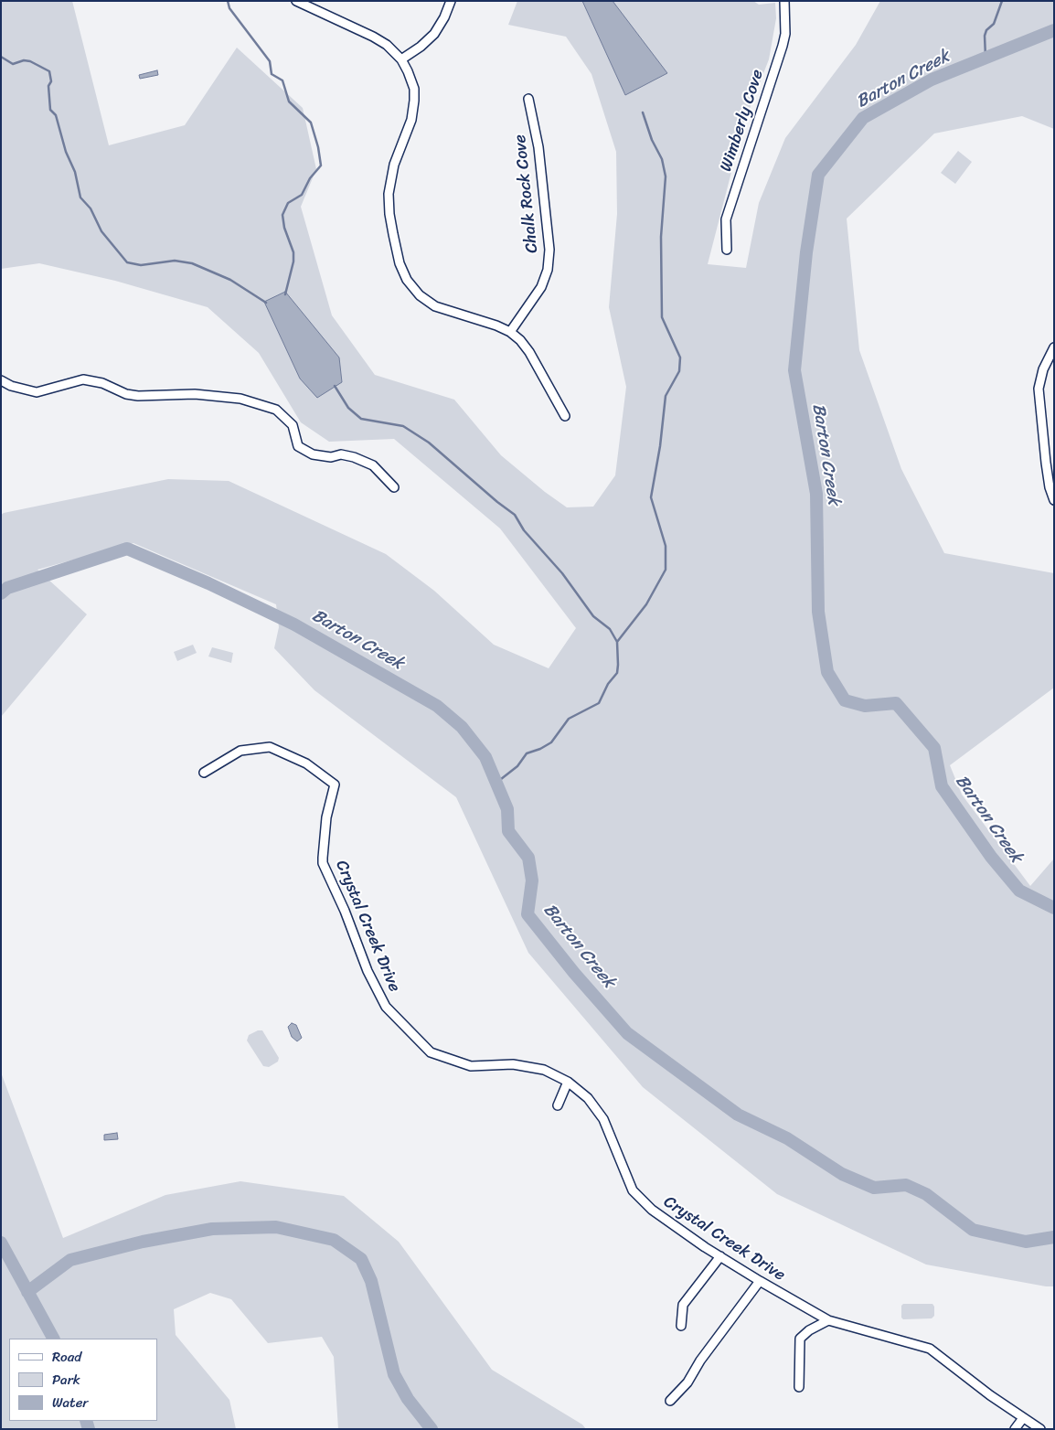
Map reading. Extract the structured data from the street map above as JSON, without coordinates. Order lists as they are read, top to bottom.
{
  "streets": {
    "street": ["Wimberly Cove", "Chalk Rock Cove", "Crystal Creek Drive"]
  },
  "water": ["Barton Creek"],
  "legend": ["Road", "Park", "Water"]
}
